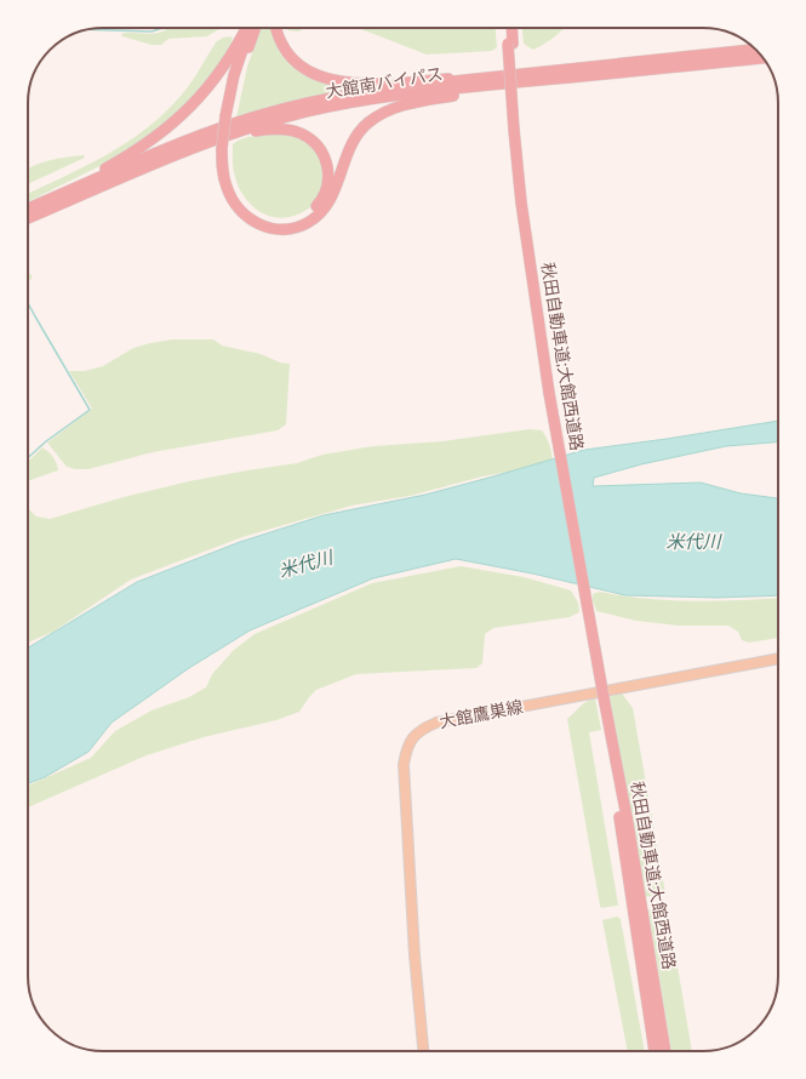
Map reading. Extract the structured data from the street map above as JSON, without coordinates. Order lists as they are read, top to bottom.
{
  "streets": {
    "highway": ["大館南バイパス", "秋田自動車道;大館西道路"],
    "main road": ["大館鷹巣線"]
  },
  "water": ["米代川"]
}
